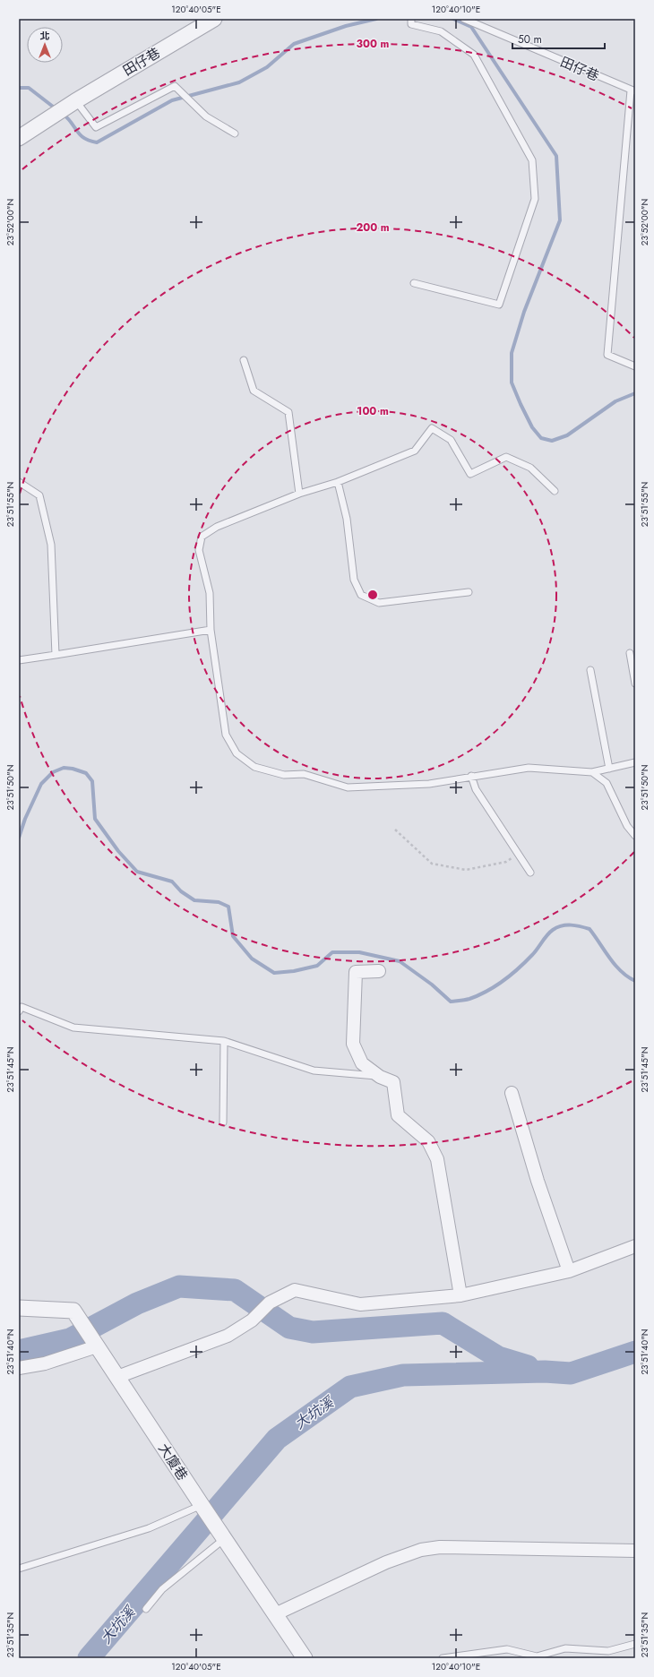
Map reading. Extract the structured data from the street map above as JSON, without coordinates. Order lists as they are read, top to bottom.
{
  "streets": {
    "street": ["田仔巷", "大廈巷"]
  },
  "water": ["大坑溪"],
  "scale_bar": "50 m",
  "north": "top",
  "coordinates": [
    "120°40'05\"E",
    "120°40'10\"E",
    "23°52'00\"N",
    "23°51'55\"N",
    "23°51'50\"N",
    "23°51'45\"N",
    "23°51'40\"N",
    "23°51'35\"N"
  ],
  "rings": ["300 m", "200 m", "100 m"]
}
